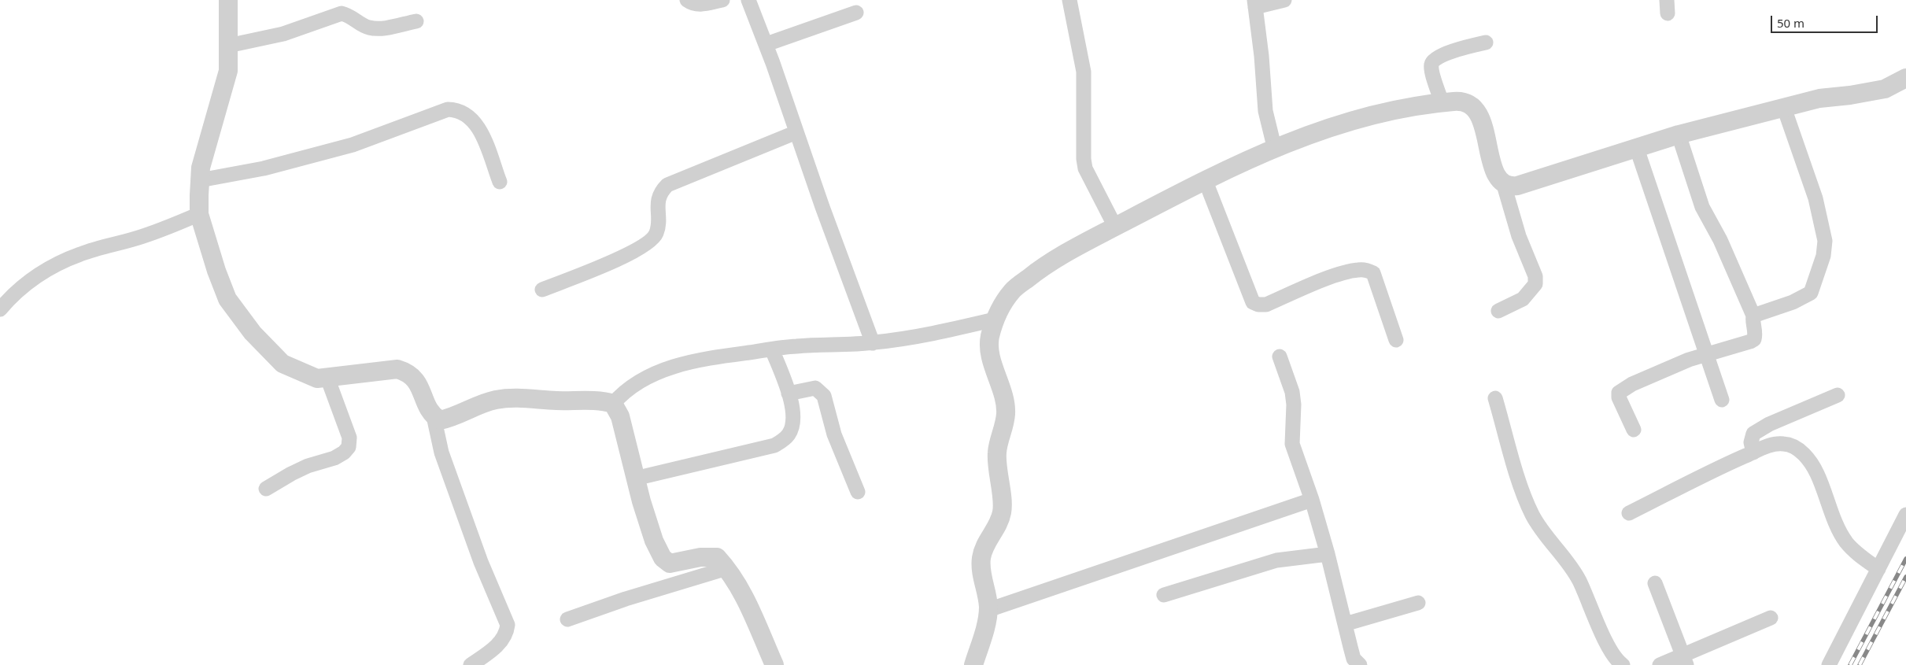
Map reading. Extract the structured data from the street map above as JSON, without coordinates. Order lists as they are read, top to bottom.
{
  "scale_bar": "50 m"
}
